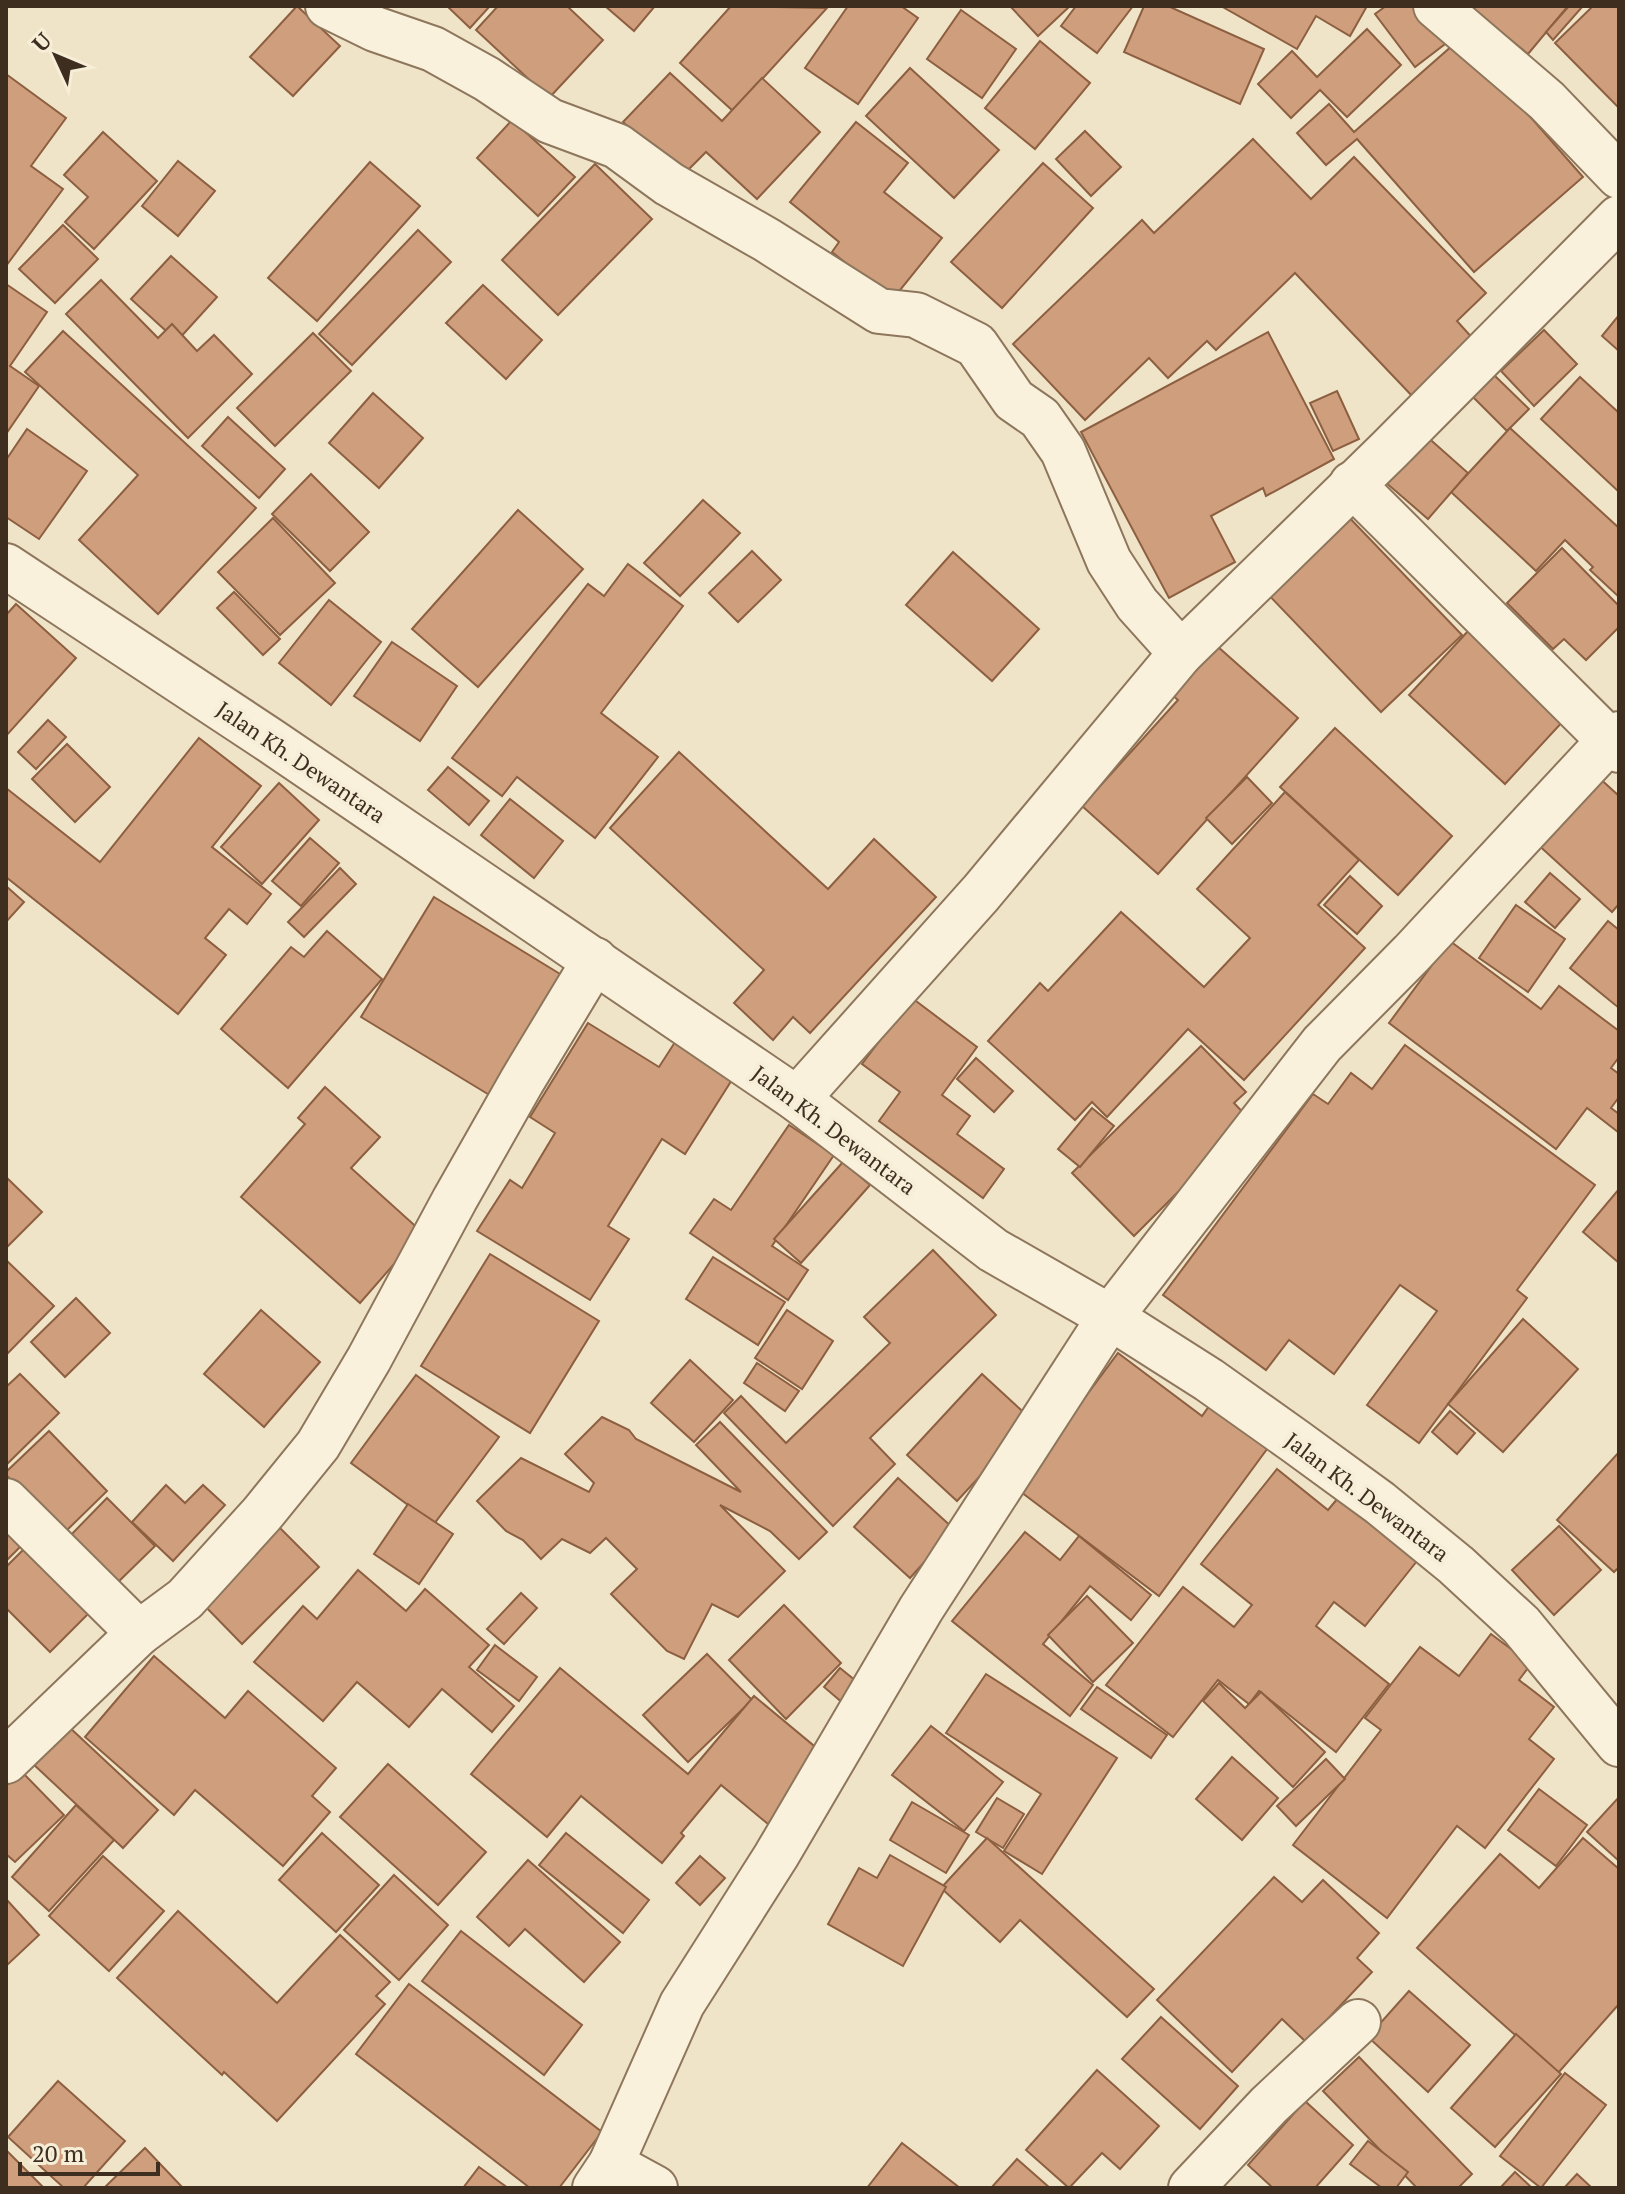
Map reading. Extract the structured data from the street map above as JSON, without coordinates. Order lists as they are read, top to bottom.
{
  "streets": {
    "street": ["Jalan Kh. Dewantara"]
  },
  "scale_bar": "20 m",
  "north": "top left"
}
